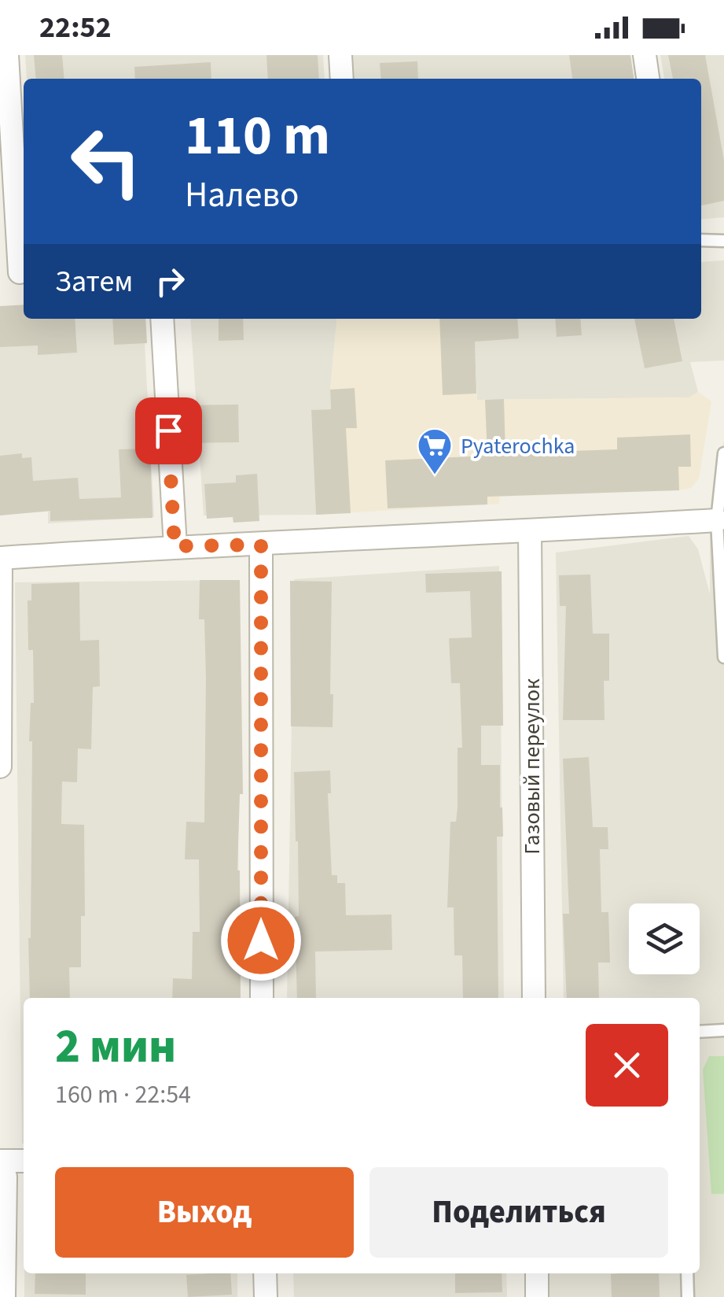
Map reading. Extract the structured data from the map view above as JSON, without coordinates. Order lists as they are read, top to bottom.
{
  "streets": {
    "street": ["Газовый переулок"]
  },
  "places": {
    "supermarket": ["Pyaterochka"]
  },
  "page": {
    "status": "22:52",
    "turn": ["110 m", "Налево"],
    "then": "Затем",
    "heading": ["2 мин", "160 m · 22:54"],
    "buttons": ["Выход", "Поделиться"]
  }
}
